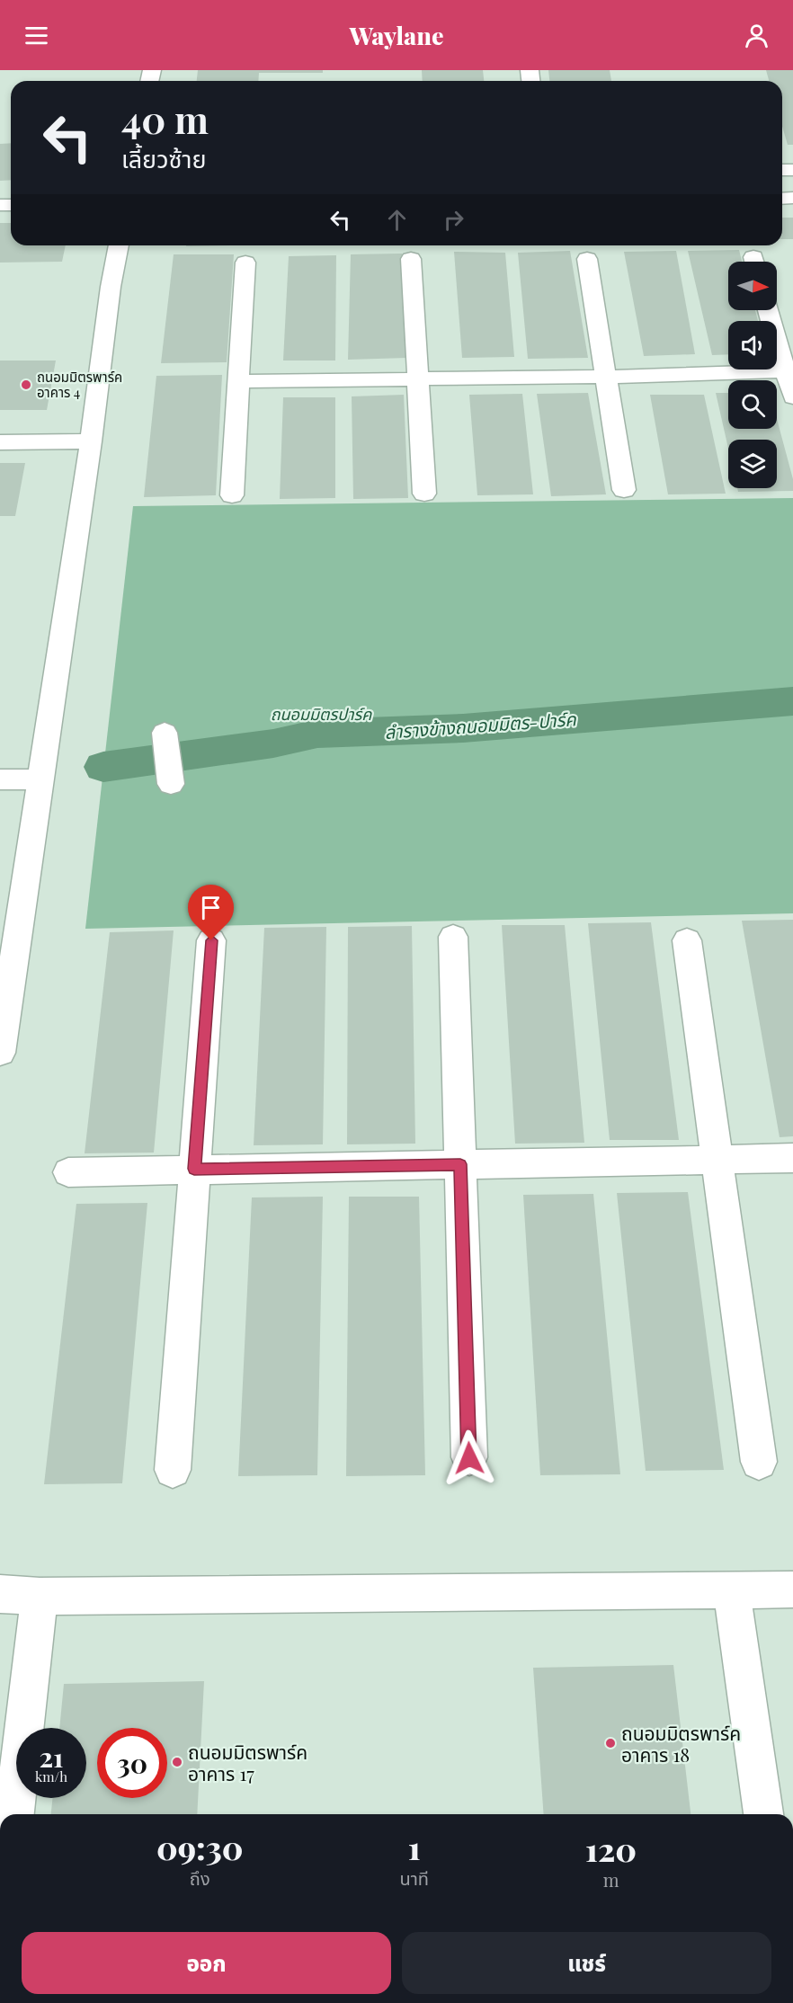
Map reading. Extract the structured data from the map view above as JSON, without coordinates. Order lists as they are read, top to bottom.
{
  "water": ["ลำรางข้างถนอมมิตร-ปาร์ค"],
  "parks": ["ถนอมมิตรปาร์ค"],
  "places": ["ถนอมมิตรพาร์ค อาคาร 4", "ถนอมมิตรพาร์ค อาคาร 18", "ถนอมมิตรพาร์ค อาคาร 17"],
  "north": "right",
  "page": {
    "header": "Waylane",
    "turn": ["40 m", "เลี้ยวซ้าย"],
    "speed": "21 km/h",
    "limit": "30",
    "eta": [
      "09:30",
      "ถึง",
      "1",
      "นาที",
      "120",
      "m"
    ],
    "buttons": ["ออก", "แชร์"]
  }
}
